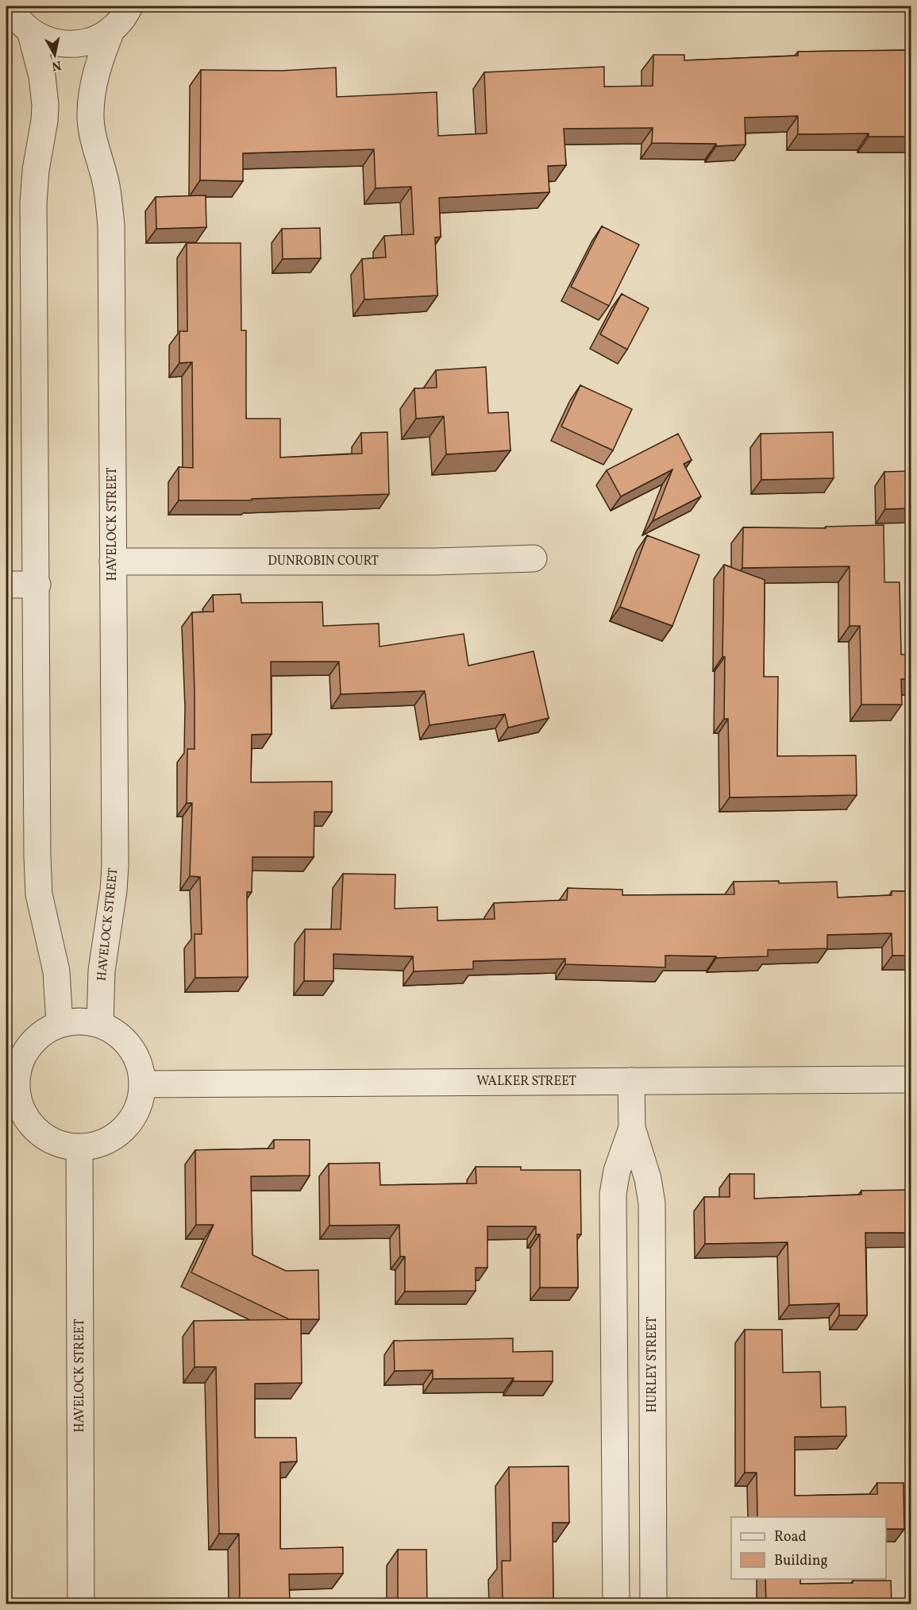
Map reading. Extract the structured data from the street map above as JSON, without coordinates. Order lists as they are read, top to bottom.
{
  "streets": {
    "street": [
      "HAVELOCK STREET",
      "DUNROBIN COURT",
      "WALKER STREET",
      "HURLEY STREET"
    ]
  },
  "crossings": [
    ["HAVELOCK STREET", "DUNROBIN COURT"],
    ["HAVELOCK STREET", "WALKER STREET"],
    ["WALKER STREET", "HURLEY STREET"]
  ],
  "legend": ["Road", "Building"],
  "north": "bottom"
}
